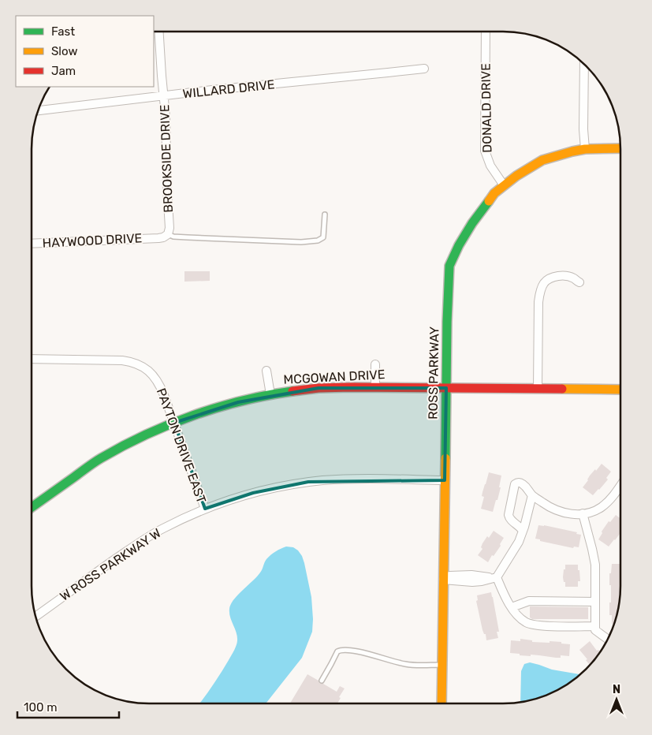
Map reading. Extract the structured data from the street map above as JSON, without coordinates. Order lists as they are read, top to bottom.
{
  "streets": {
    "street": [
      "WILLARD DRIVE",
      "DONALD DRIVE",
      "BROOKSIDE DRIVE",
      "HAYWOOD DRIVE",
      "ROSS PARKWAY",
      "MCGOWAN DRIVE",
      "PAYTON DRIVE EAST",
      "W ROSS PARKWAY W"
    ]
  },
  "crossings": [
    ["WILLARD DRIVE", "BROOKSIDE DRIVE"],
    ["DONALD DRIVE", "ROSS PARKWAY"],
    ["BROOKSIDE DRIVE", "HAYWOOD DRIVE"],
    ["ROSS PARKWAY", "MCGOWAN DRIVE"],
    ["ROSS PARKWAY", "W ROSS PARKWAY W"],
    ["MCGOWAN DRIVE", "PAYTON DRIVE EAST"],
    ["PAYTON DRIVE EAST", "W ROSS PARKWAY W"]
  ],
  "legend": ["Fast", "Slow", "Jam"],
  "scale_bar": "100 m",
  "north": "top"
}
